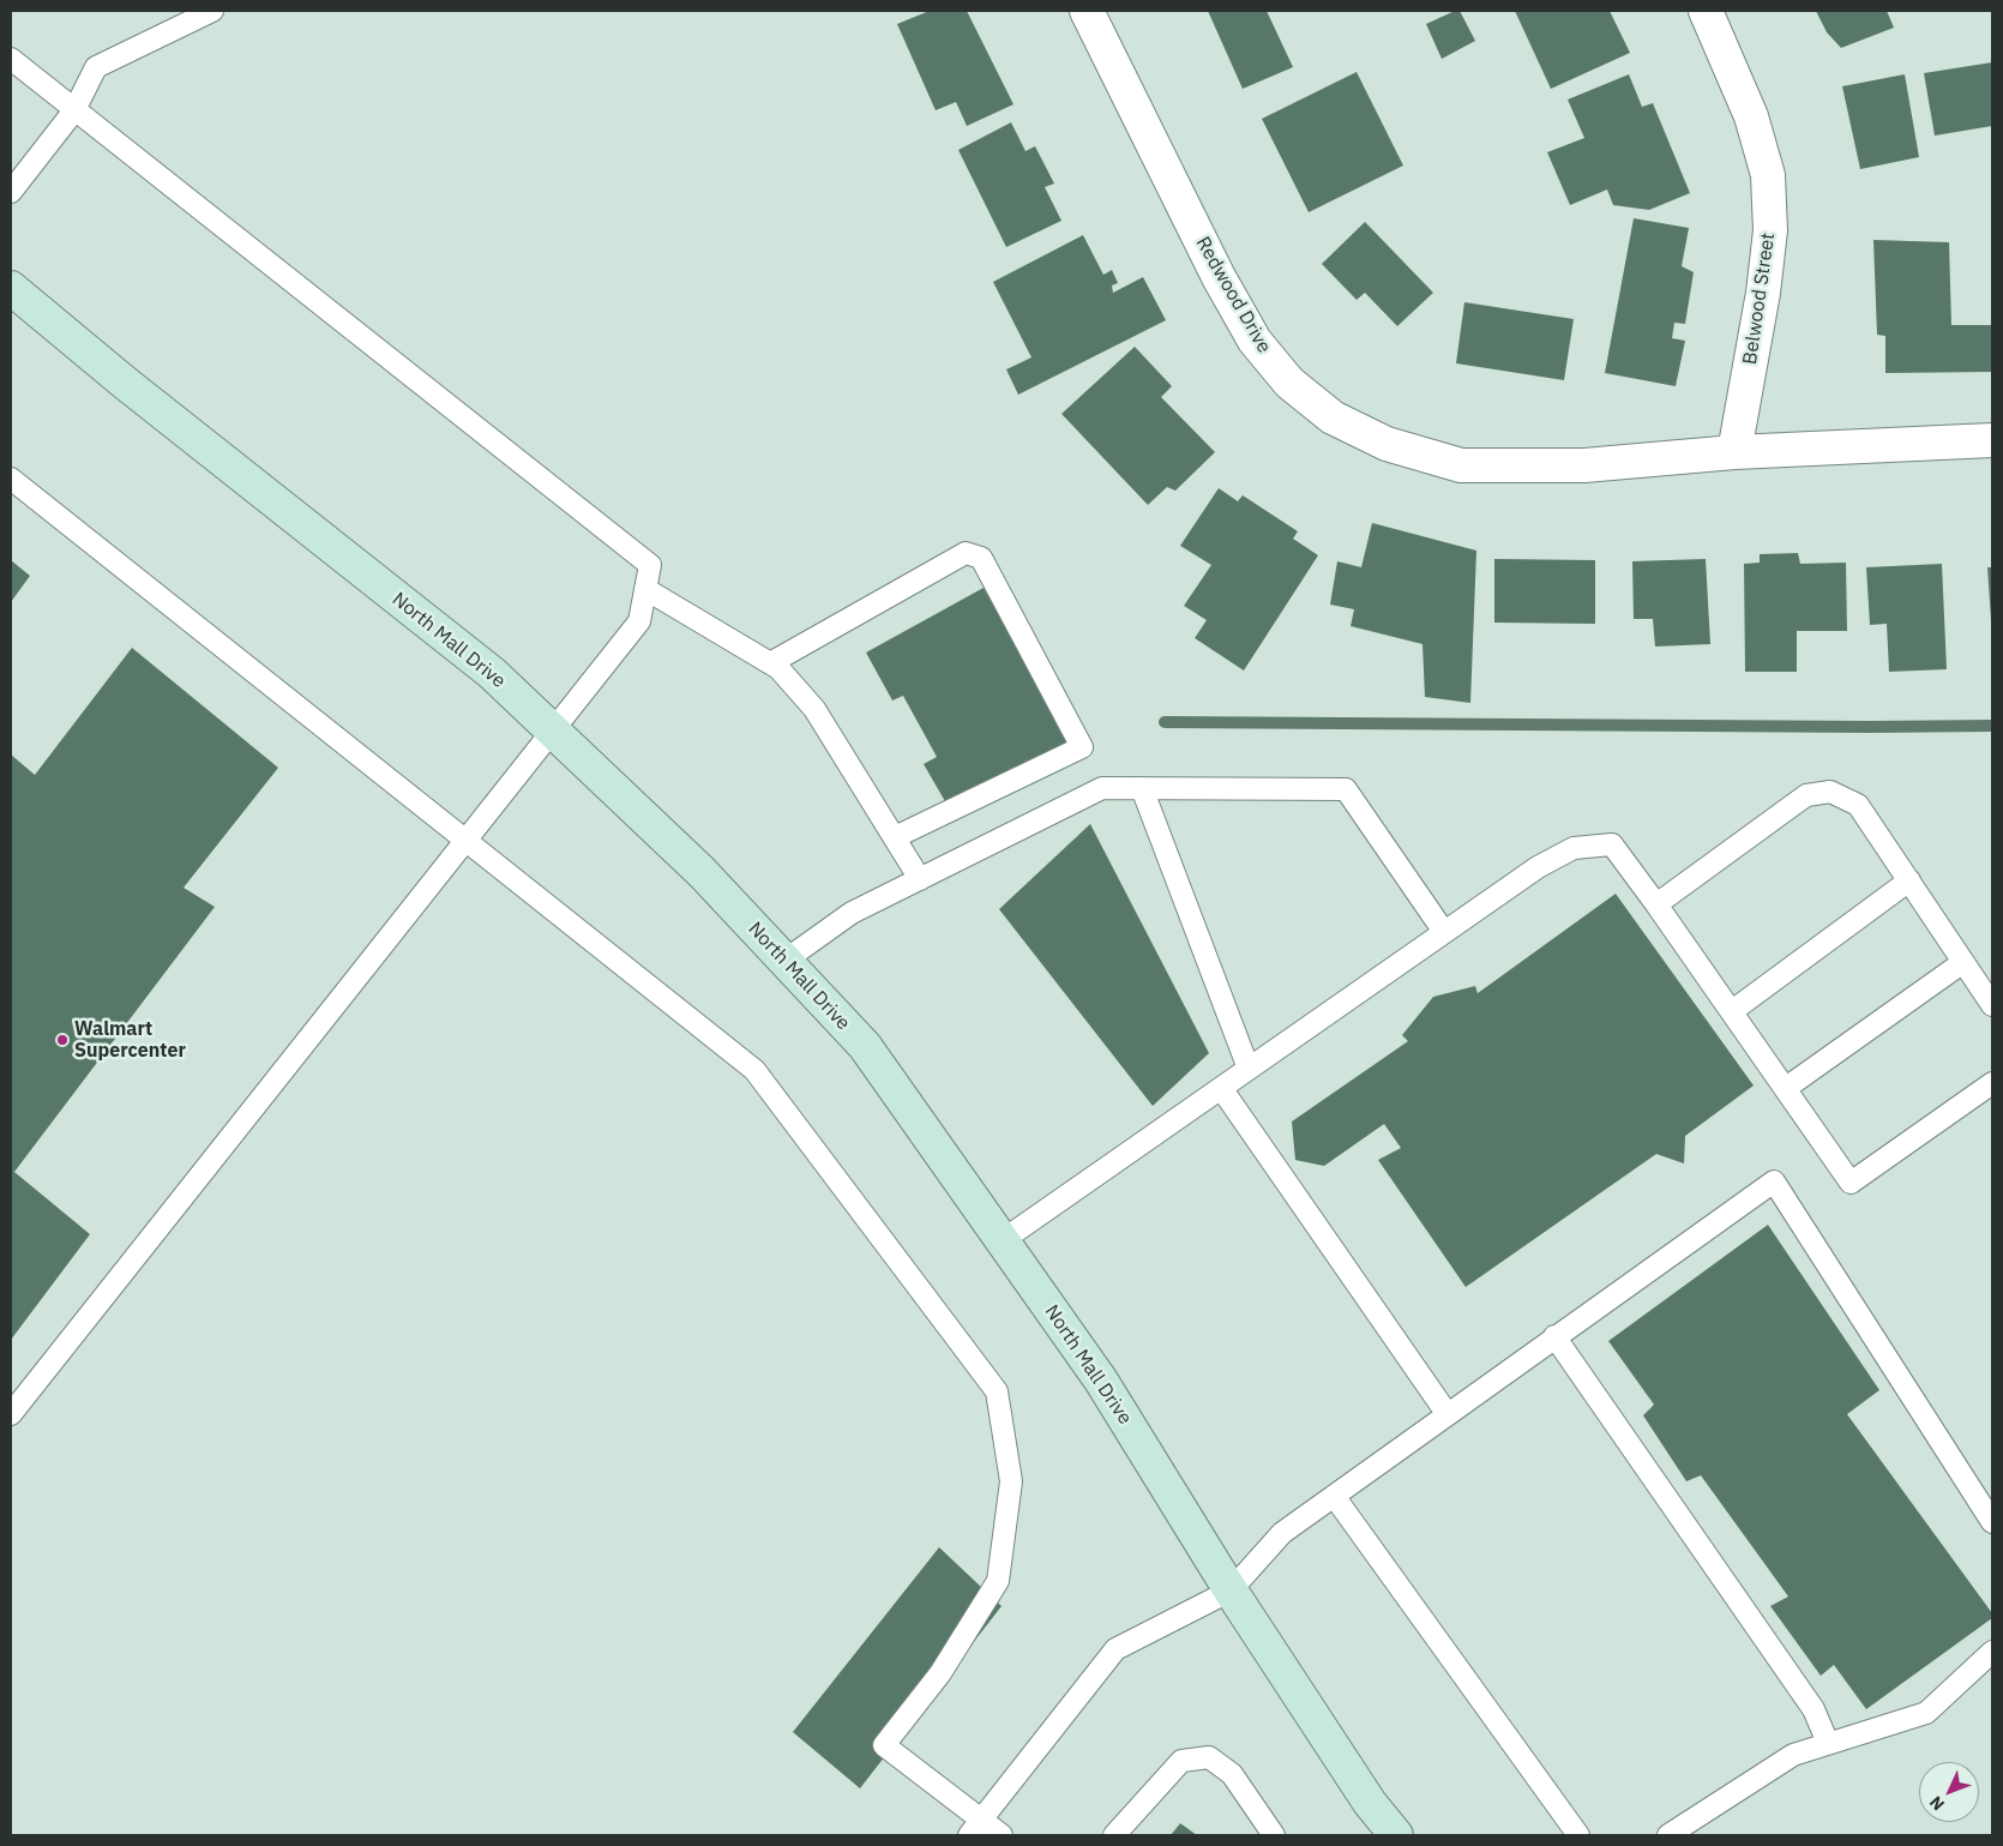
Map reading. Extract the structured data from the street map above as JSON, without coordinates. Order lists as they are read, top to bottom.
{
  "streets": {
    "street": ["Redwood Drive", "Belwood Street", "North Mall Drive"]
  },
  "crossings": [
    ["Redwood Drive", "Belwood Street"]
  ],
  "places": ["Walmart Supercenter"],
  "north": "bottom left"
}
